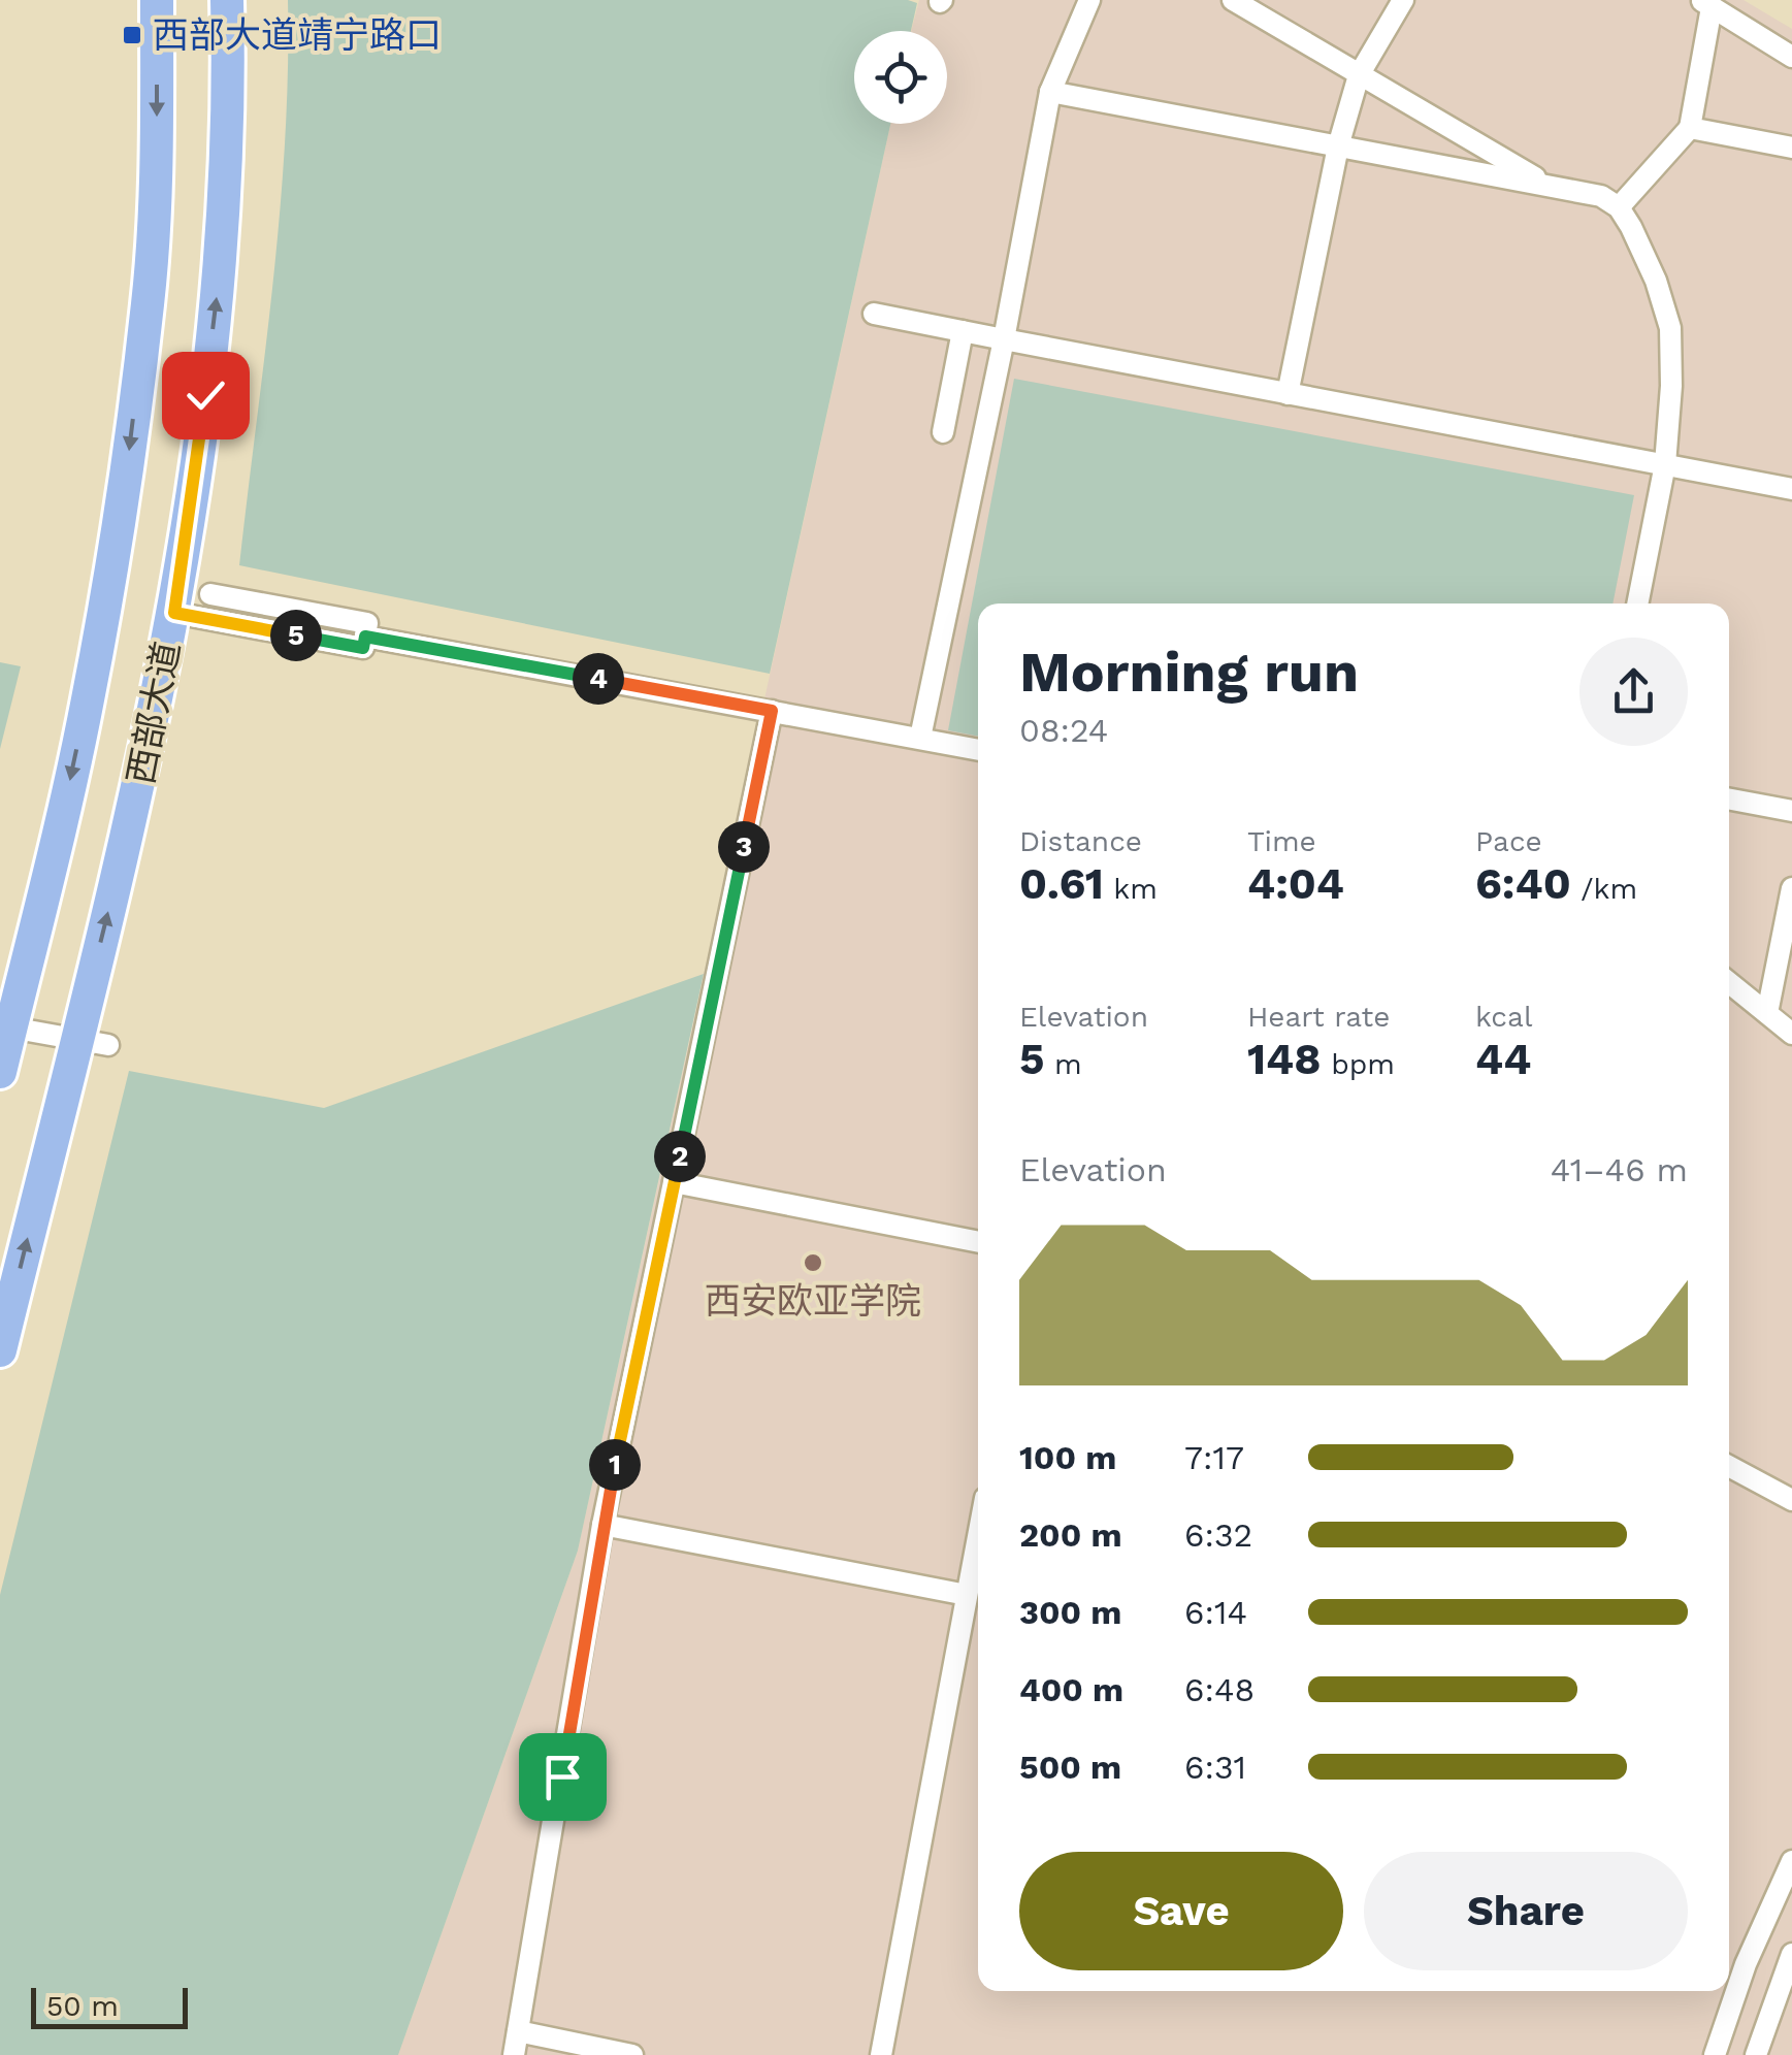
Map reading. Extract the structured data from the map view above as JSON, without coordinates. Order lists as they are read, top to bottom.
{
  "streets": {
    "main road": ["西部大道"]
  },
  "places": {
    "transit": ["西部大道靖宁路口"],
    "other": ["西安欧亚学院"]
  },
  "scale_bar": "50 m",
  "page": {
    "heading": ["Morning run", "08:24"],
    "pins": [
      "5",
      "4",
      "3",
      "2",
      "1"
    ],
    "stats": [
      ["Distance", "0.61 km"],
      ["Time", "4:04"],
      ["Pace", "6:40 /km"],
      ["Elevation", "5 m"],
      ["Heart rate", "148 bpm"],
      ["kcal", "44"]
    ],
    "chart": ["Elevation", "41–46 m"],
    "list": [
      {
        "name": "100 m",
        "note": "7:17"
      },
      {
        "name": "200 m",
        "note": "6:32"
      },
      {
        "name": "300 m",
        "note": "6:14"
      },
      {
        "name": "400 m",
        "note": "6:48"
      },
      {
        "name": "500 m",
        "note": "6:31"
      }
    ],
    "buttons": ["Save", "Share"],
    "scale": "50 m"
  }
}
